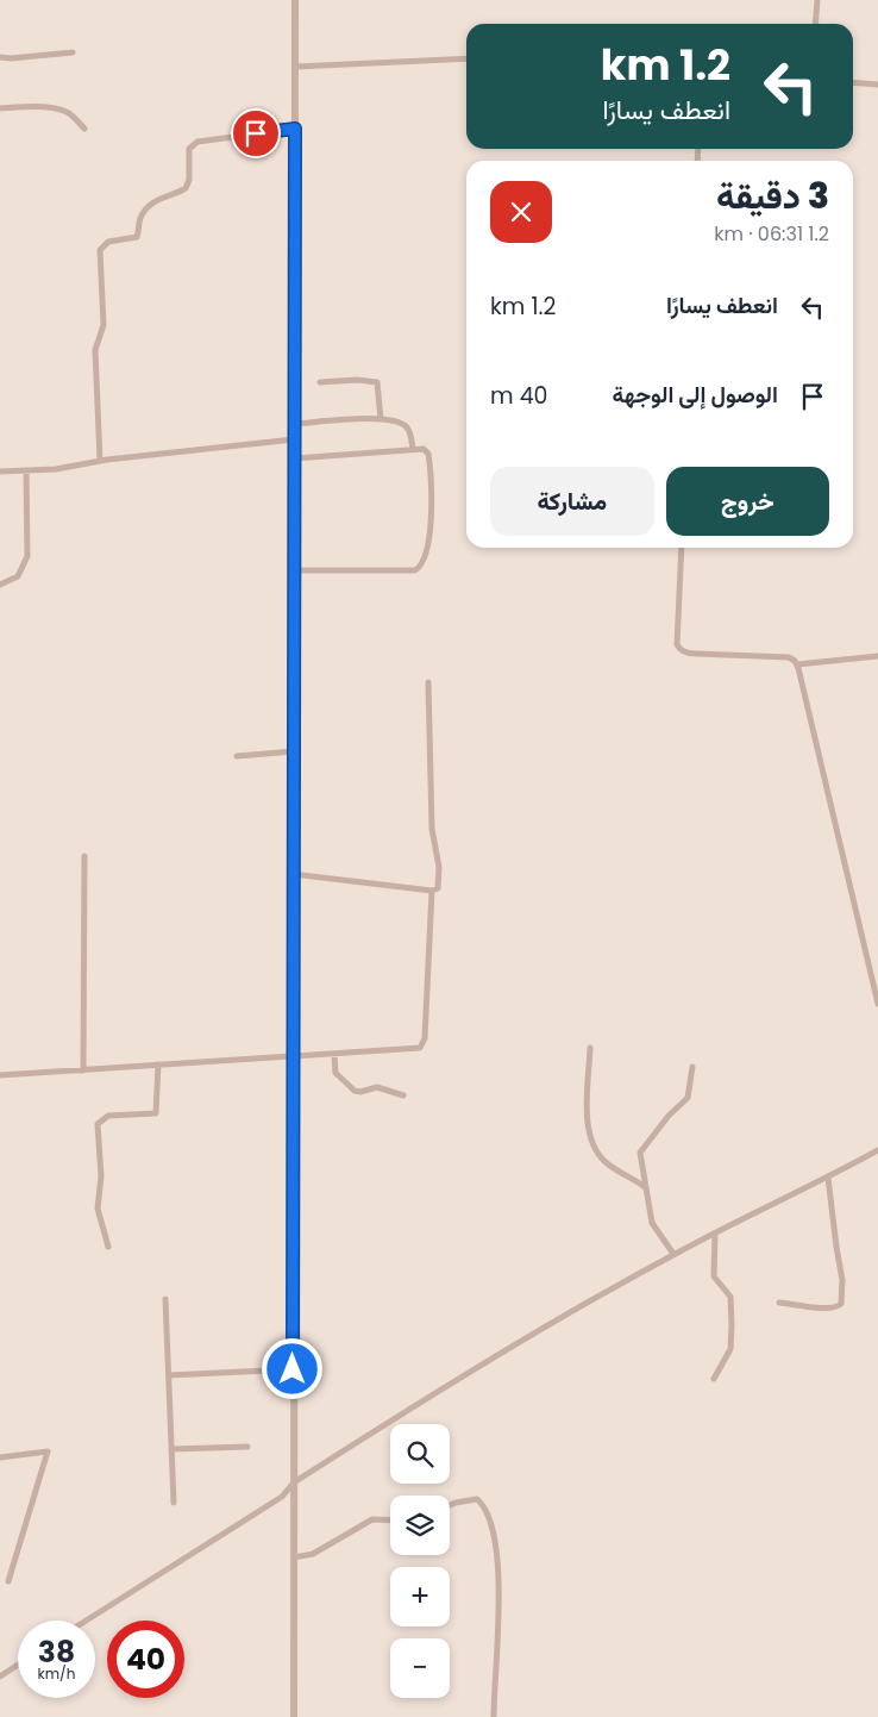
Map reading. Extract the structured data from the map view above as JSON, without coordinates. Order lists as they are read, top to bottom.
{
  "page": {
    "turn": ["1.2 km", "انعطف يسارًا"],
    "heading": ["3 دقيقة", "1.2 km · 06:31"],
    "list": [
      {
        "name": "انعطف يسارًا",
        "value": "1.2 km"
      },
      {
        "name": "الوصول إلى الوجهة",
        "value": "40 m"
      }
    ],
    "buttons": ["خروج", "مشاركة"],
    "map_buttons": ["+", "−"],
    "speed": "38 km/h",
    "limit": "40"
  }
}
